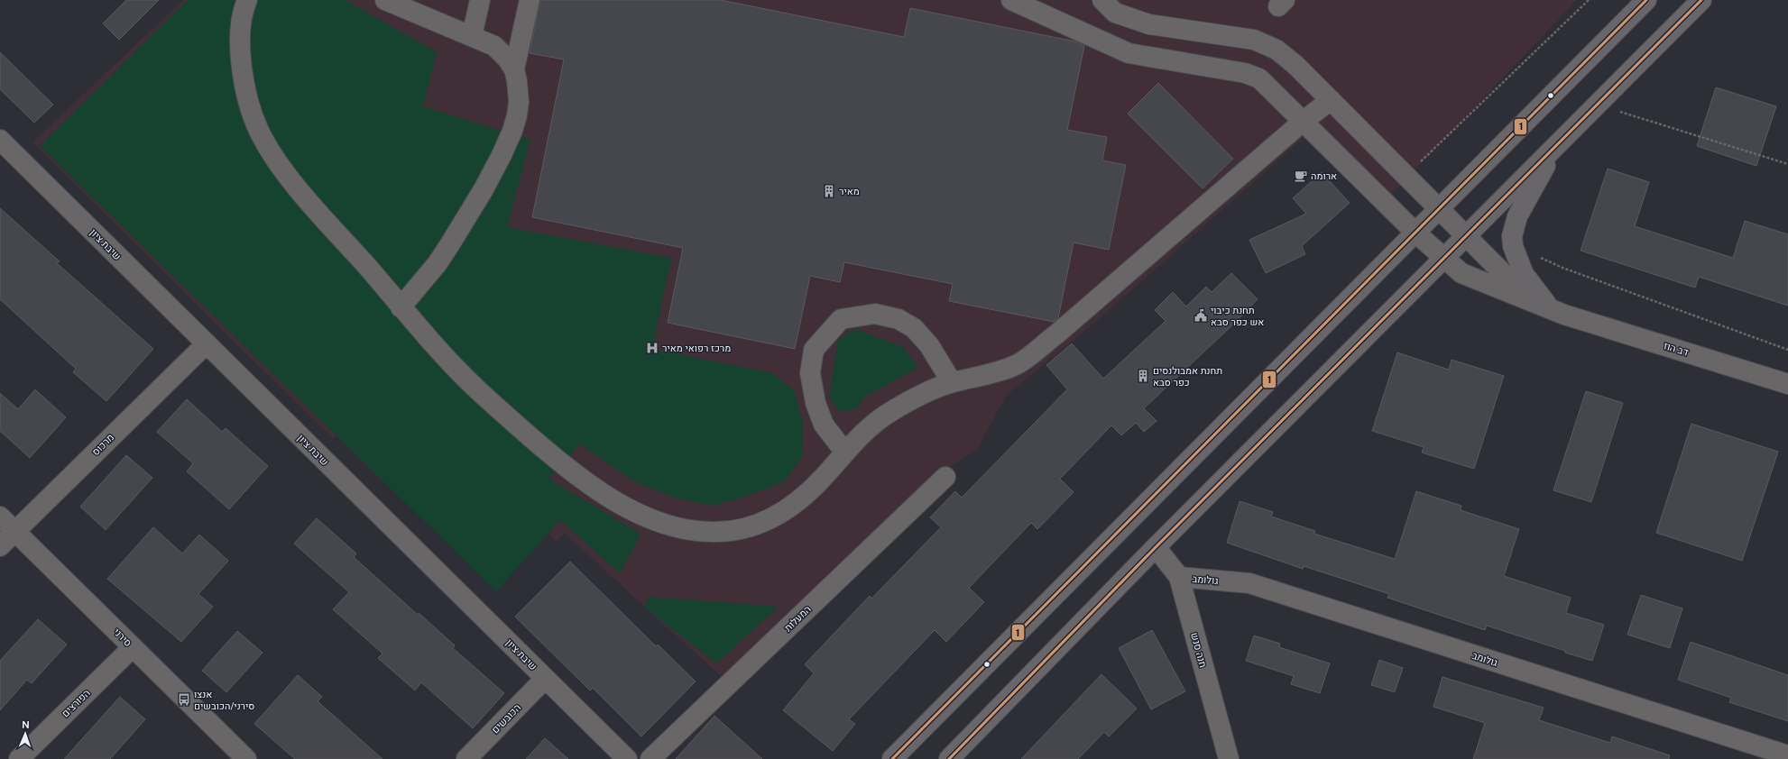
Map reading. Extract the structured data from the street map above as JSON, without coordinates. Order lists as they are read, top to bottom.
{
  "streets": {
    "street": [
      "שיבת ציון",
      "דב הוז",
      "מרכוס",
      "גולומב",
      "המעלות",
      "סירני",
      "חנה סנש",
      "הפורצים",
      "הכובשים"
    ]
  },
  "crossings": [
    ["שיבת ציון", "מרכוס"],
    ["שיבת ציון", "הכובשים"],
    ["מרכוס", "סירני"],
    ["גולומב", "חנה סנש"],
    ["סירני", "הפורצים"]
  ],
  "places": {
    "cafe": ["ארומה"],
    "building": ["מאיר", "תחנת אמבולנסים כפר סבא"],
    "public building": ["תחנת כיבוי אש כפר סבא"],
    "hospital": ["מרכז רפואי מאיר"],
    "bus stop": ["אנצו סירני/הכובשים"]
  },
  "lines": ["transit line 1"],
  "north": "top"
}
